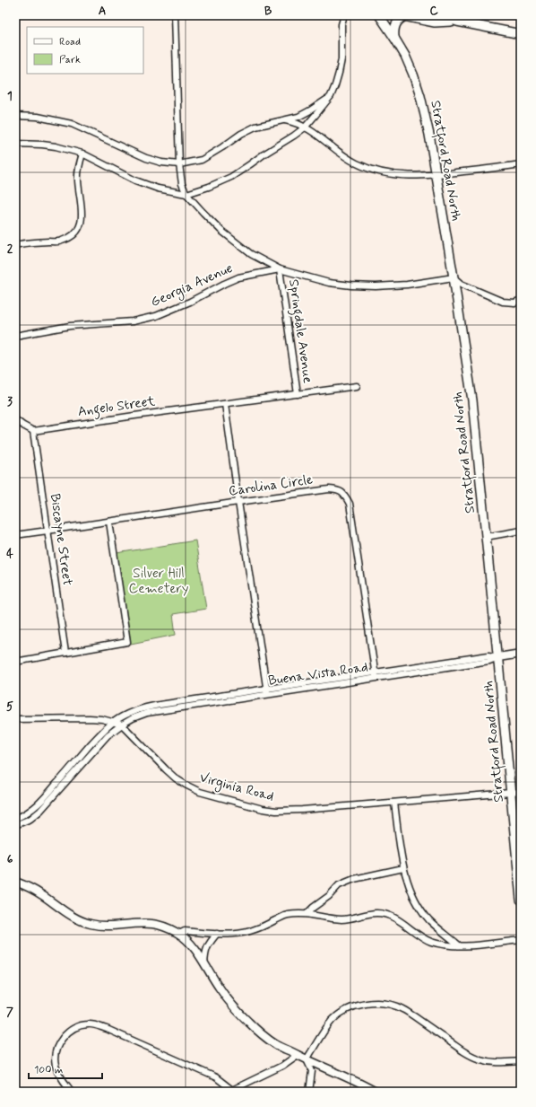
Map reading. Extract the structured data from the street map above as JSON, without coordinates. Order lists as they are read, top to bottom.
{
  "streets": {
    "main road": ["Stratford Road North"],
    "street": [
      "Georgia Avenue",
      "Springdale Avenue",
      "Angelo Street",
      "Carolina Circle",
      "Biscayne Street",
      "Buena Vista Road",
      "Virginia Road"
    ]
  },
  "crossings": [
    ["Stratford Road North", "Georgia Avenue"],
    ["Stratford Road North", "Buena Vista Road"],
    ["Stratford Road North", "Virginia Road"],
    ["Georgia Avenue", "Springdale Avenue"],
    ["Springdale Avenue", "Angelo Street"],
    ["Angelo Street", "Biscayne Street"],
    ["Carolina Circle", "Biscayne Street"],
    ["Carolina Circle", "Buena Vista Road"],
    ["Buena Vista Road", "Virginia Road"]
  ],
  "parks": ["Silver Hill Cemetery"],
  "legend": ["Road", "Park"],
  "scale_bar": "100 m",
  "grid": {
    "columns": ["A", "B", "C"],
    "rows": [
      "1",
      "2",
      "3",
      "4",
      "5",
      "6",
      "7"
    ]
  }
}
